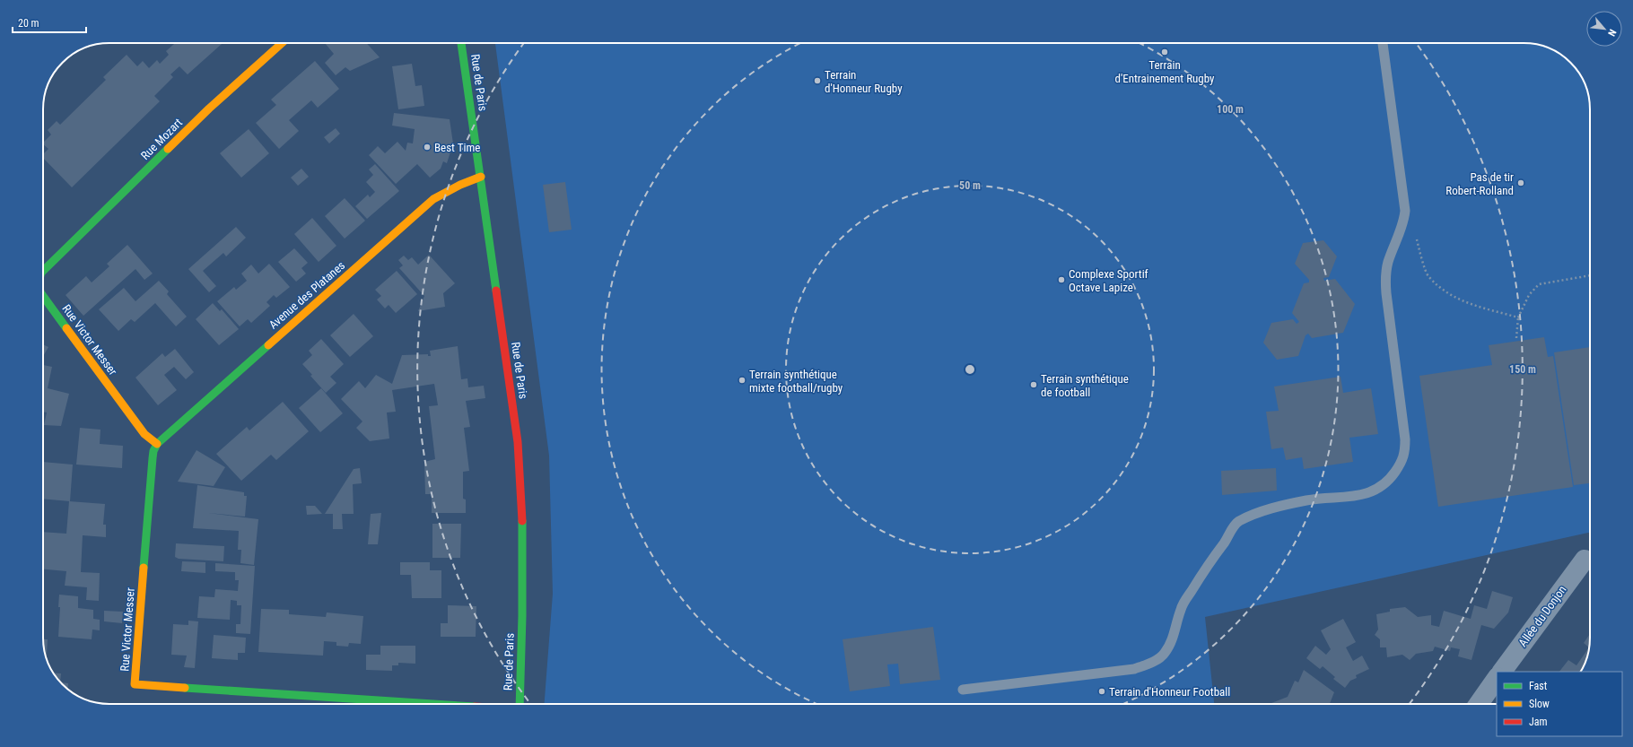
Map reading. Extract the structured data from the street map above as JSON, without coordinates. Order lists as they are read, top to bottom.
{
  "streets": {
    "street": [
      "Rue de Paris",
      "Rue Mozart",
      "Avenue des Platanes",
      "Rue Victor Messer",
      "Allée du Donjon"
    ]
  },
  "crossings": [
    ["Rue de Paris", "Avenue des Platanes"],
    ["Rue Mozart", "Rue Victor Messer"],
    ["Avenue des Platanes", "Rue Victor Messer"]
  ],
  "places": [
    "Terrain d'Entrainement Rugby",
    "Terrain d'Honneur Rugby",
    "Best Time",
    "Pas de tir Robert-Rolland",
    "Complexe Sportif Octave Lapize",
    "Terrain synthétique mixte football/rugby",
    "Terrain synthétique de football",
    "Terrain d'Honneur Football"
  ],
  "legend": ["Fast", "Slow", "Jam"],
  "scale_bar": "20 m",
  "north": "bottom right",
  "rings": ["100 m", "50 m", "150 m"]
}
